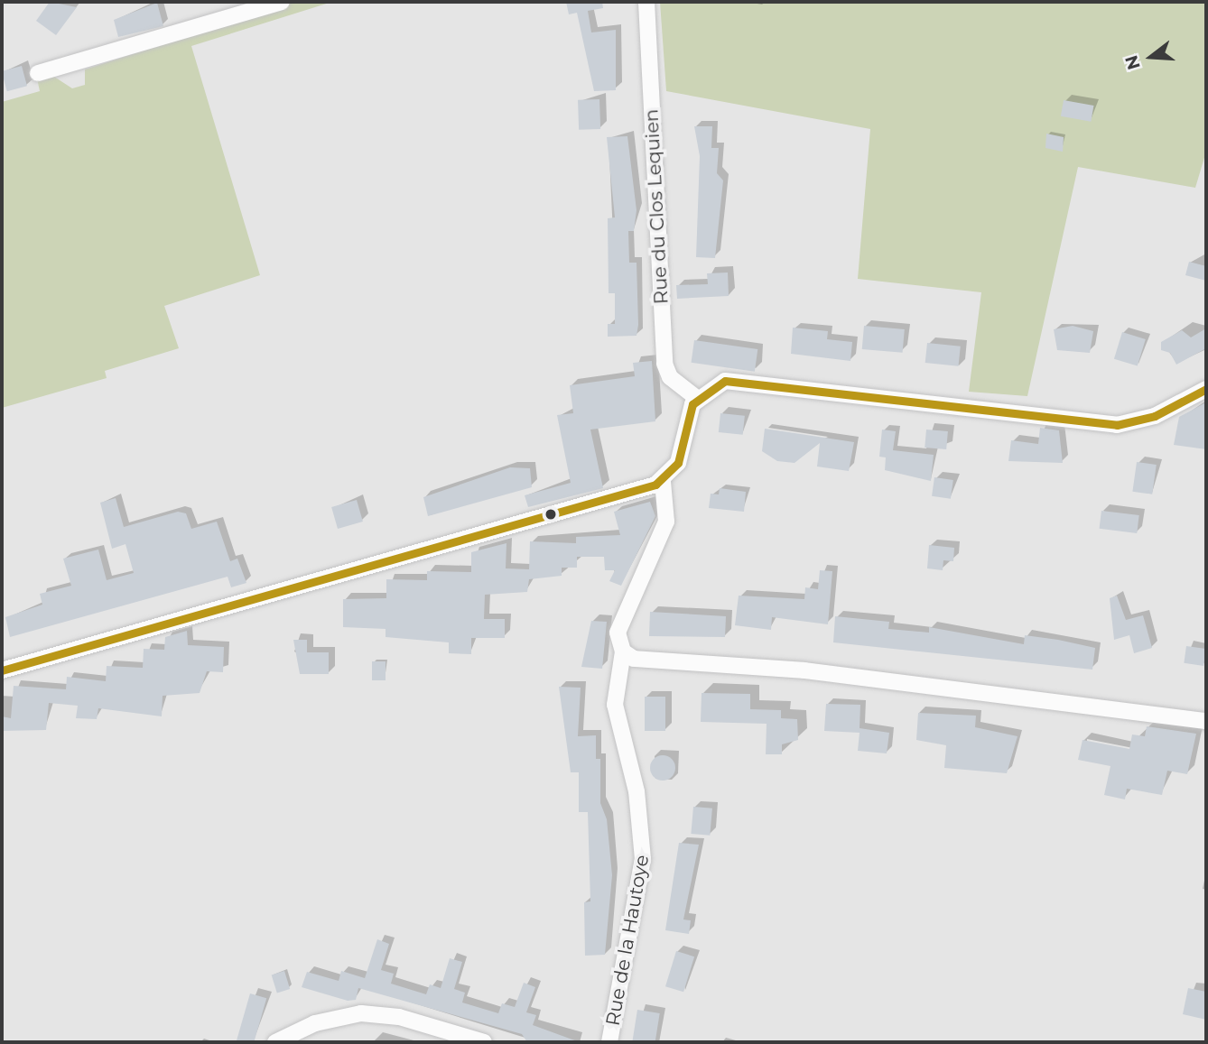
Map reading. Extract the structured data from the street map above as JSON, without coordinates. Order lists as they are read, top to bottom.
{
  "streets": {
    "street": ["Rue du Clos Lequien", "Rue de la Hautoye"]
  },
  "north": "left"
}
